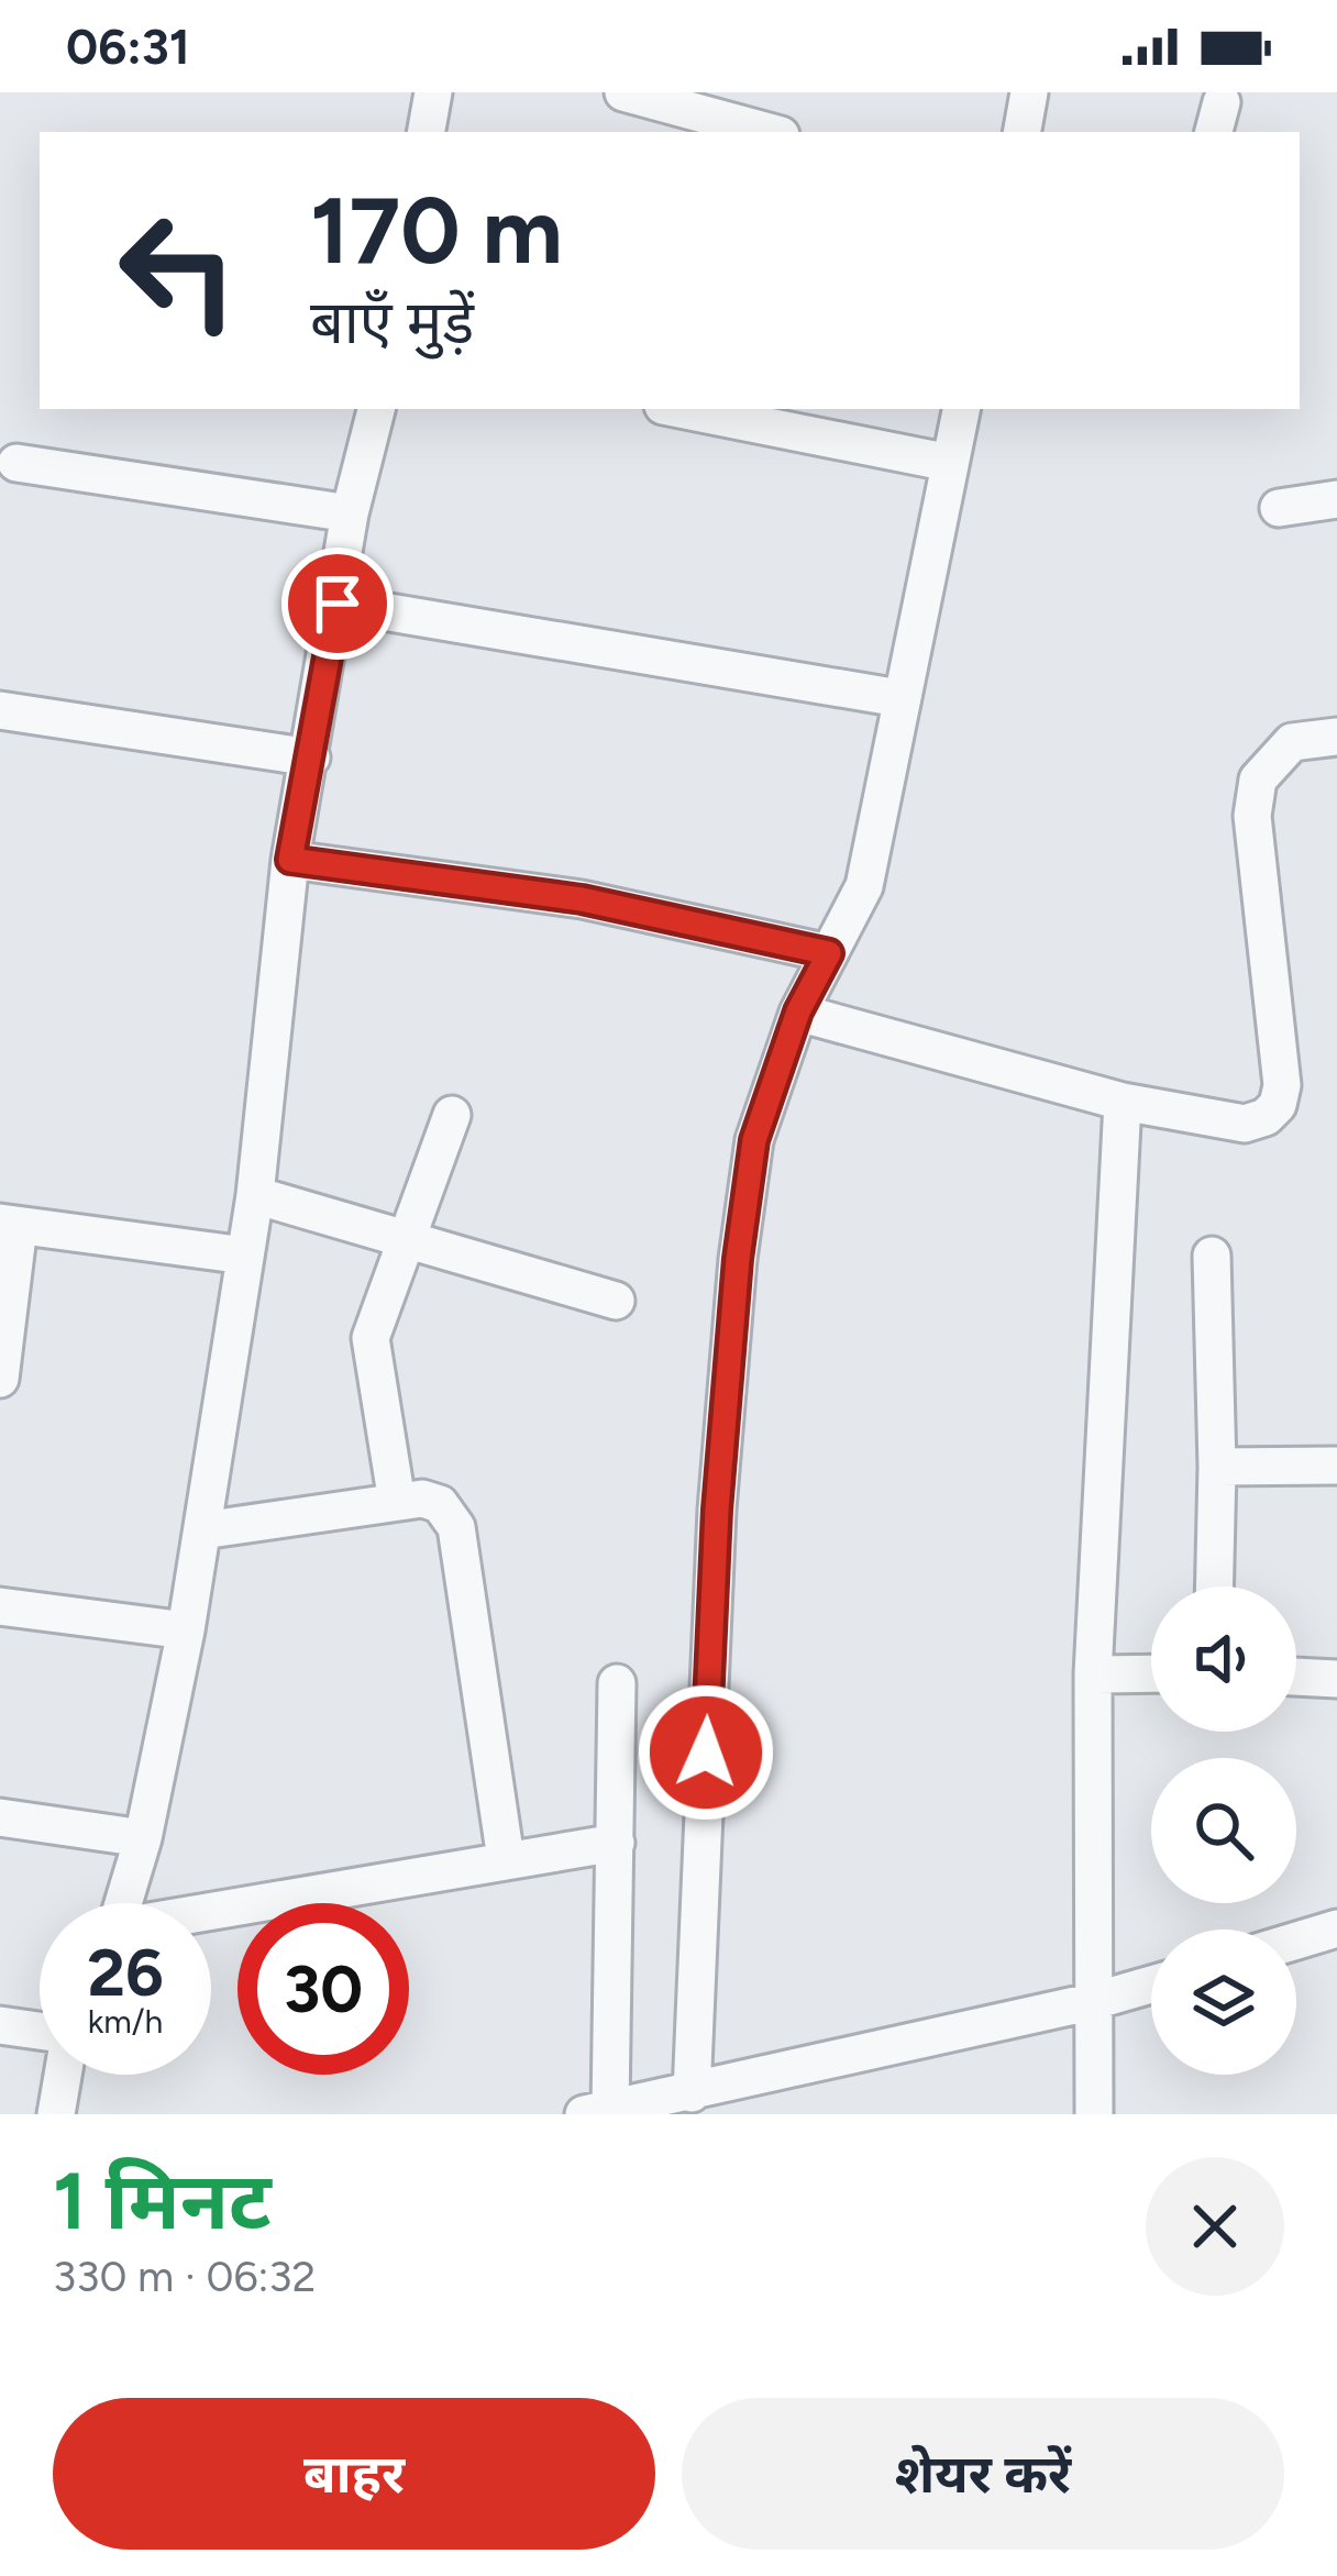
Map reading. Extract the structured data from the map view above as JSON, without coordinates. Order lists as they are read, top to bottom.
{
  "page": {
    "status": "06:31",
    "turn": ["170 m", "बाएँ मुड़ें"],
    "speed": "26 km/h",
    "limit": "30",
    "heading": ["1 मिनट", "330 m · 06:32"],
    "buttons": ["बाहर", "शेयर करें"]
  }
}
